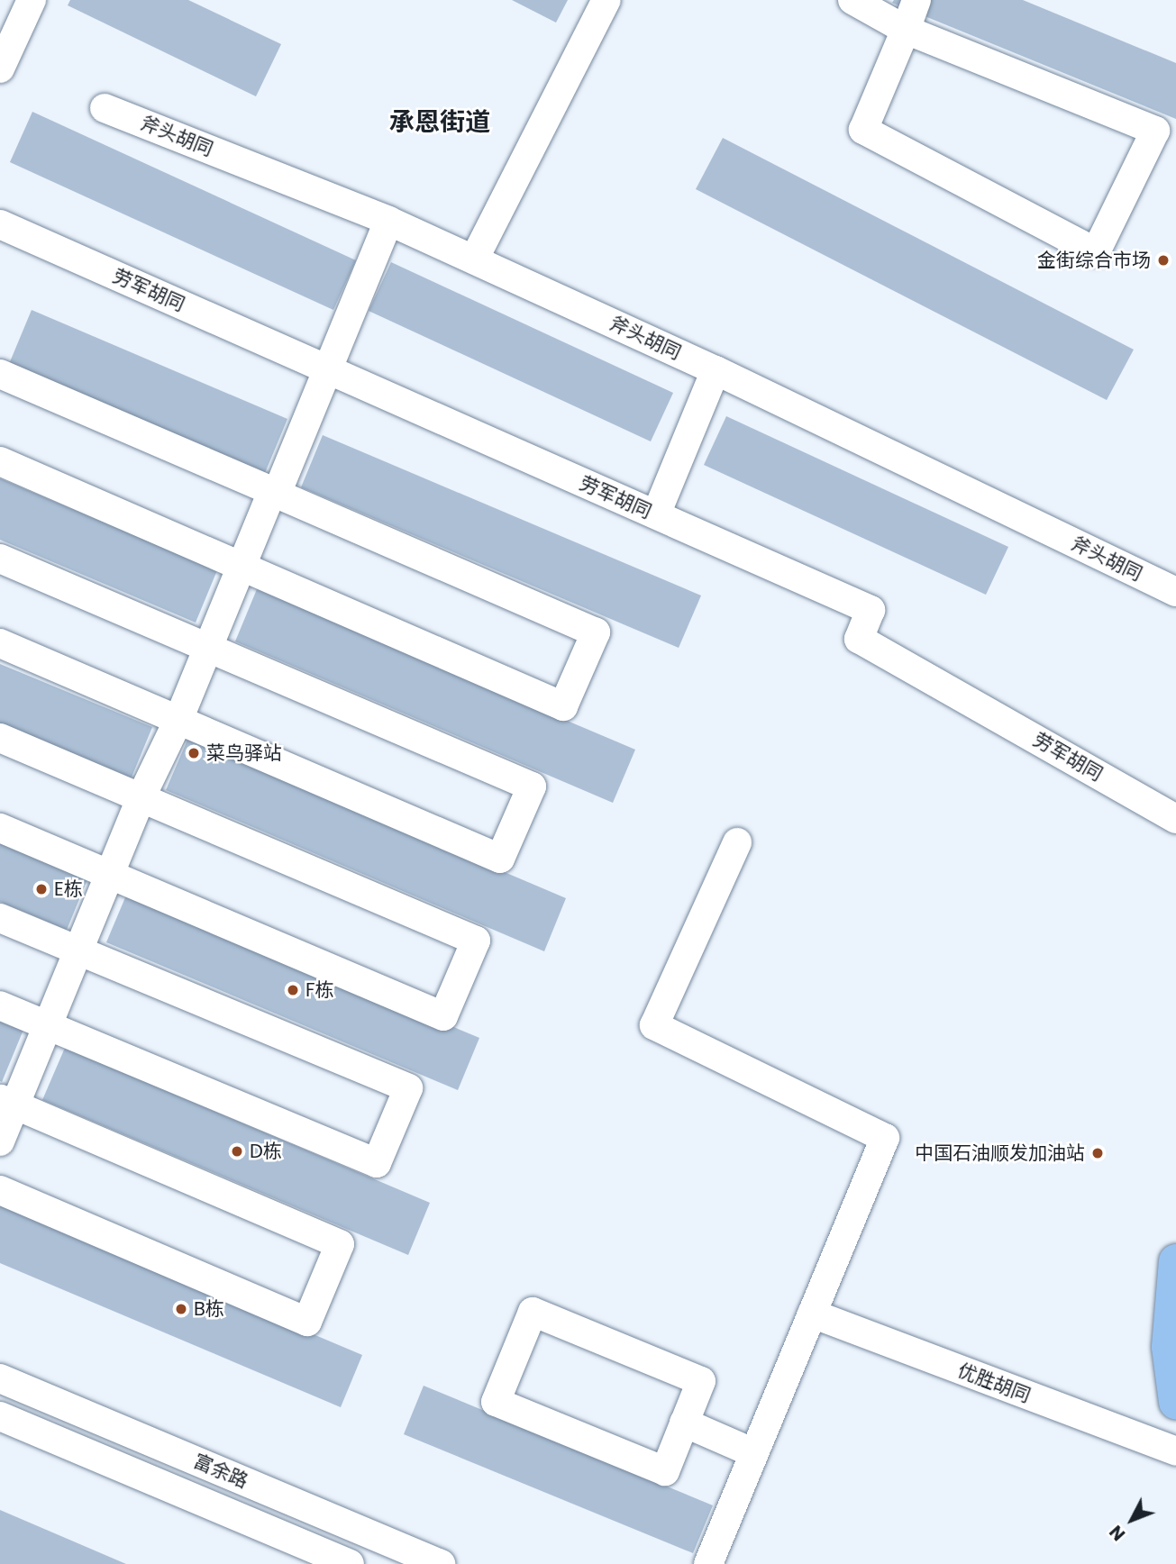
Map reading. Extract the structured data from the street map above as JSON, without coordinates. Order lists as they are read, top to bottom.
{
  "streets": {
    "street": [
      "斧头胡同",
      "劳军胡同",
      "优胜胡同",
      "富余路"
    ]
  },
  "districts": ["承恩街道"],
  "places": [
    "金街综合市场",
    "菜鸟驿站",
    "E栋",
    "F栋",
    "D栋",
    "中国石油顺发加油站",
    "B栋"
  ],
  "north": "bottom left"
}
